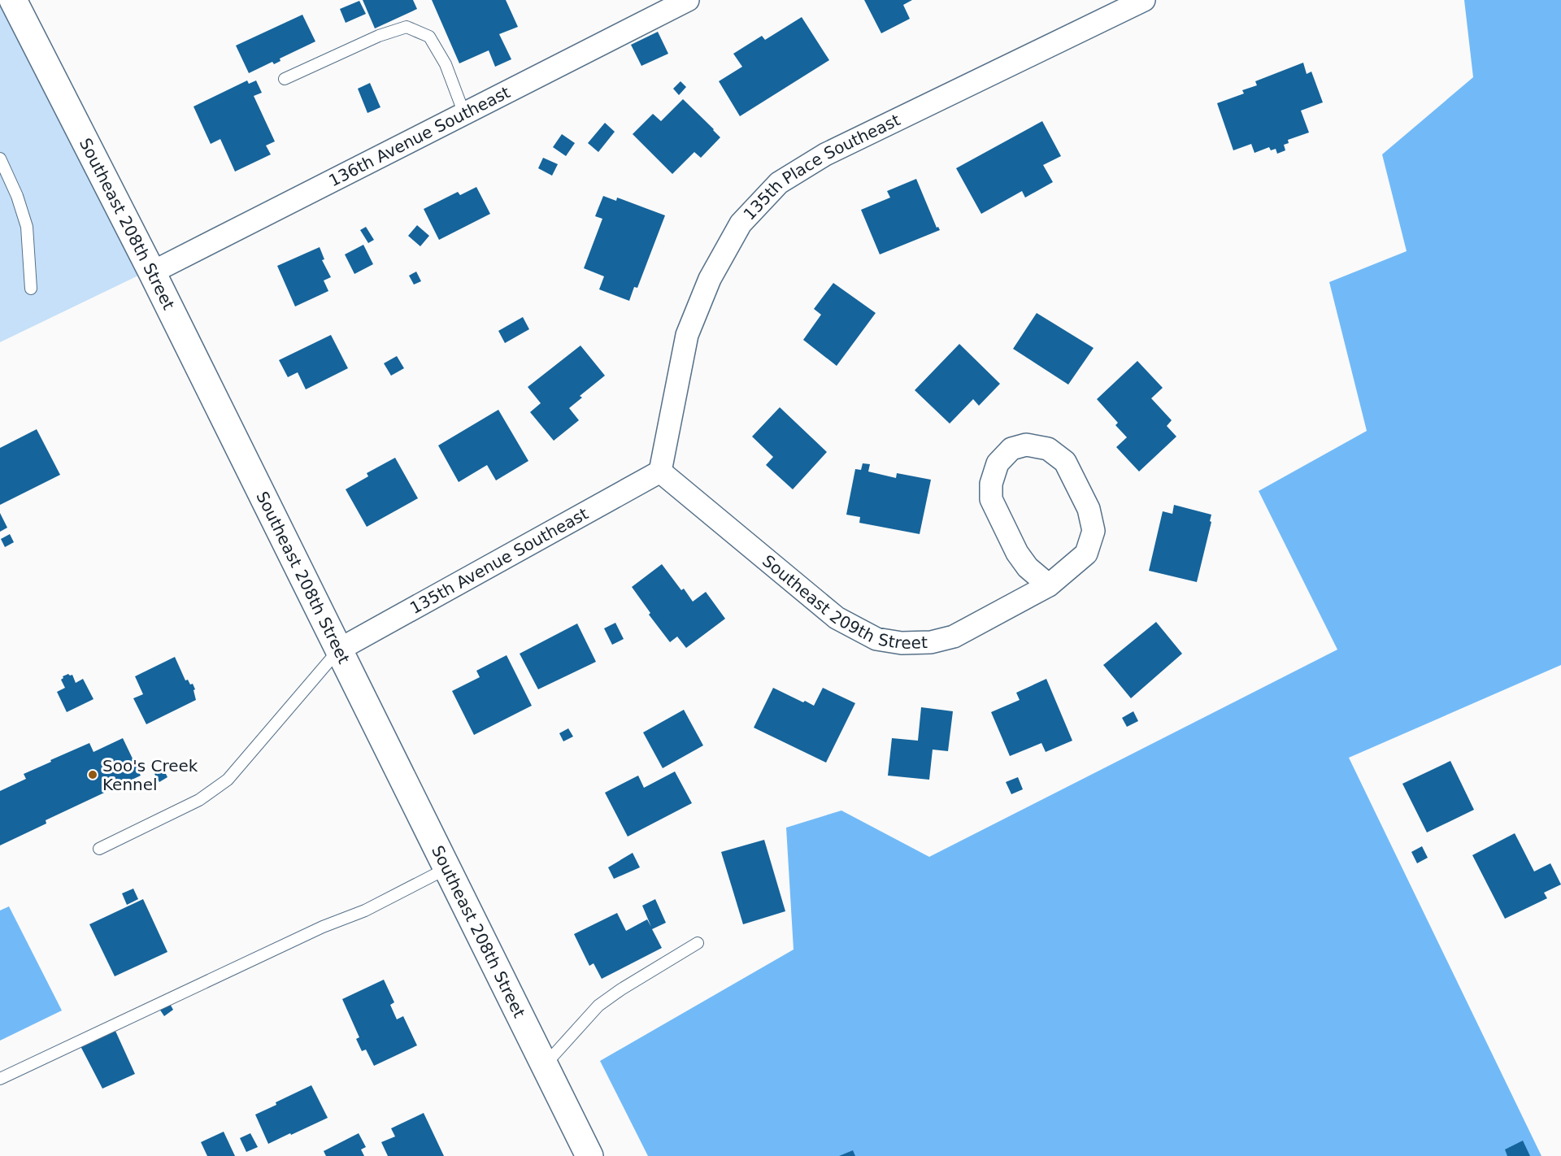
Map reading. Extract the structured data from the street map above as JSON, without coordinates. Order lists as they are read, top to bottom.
{
  "streets": {
    "street": [
      "136th Avenue Southeast",
      "135th Place Southeast",
      "Southeast 208th Street",
      "135th Avenue Southeast",
      "Southeast 209th Street"
    ]
  },
  "crossings": [
    ["136th Avenue Southeast", "Southeast 208th Street"],
    ["135th Place Southeast", "135th Avenue Southeast"],
    ["135th Place Southeast", "Southeast 209th Street"],
    ["Southeast 208th Street", "135th Avenue Southeast"],
    ["135th Avenue Southeast", "Southeast 209th Street"]
  ],
  "places": ["Soo's Creek Kennel"]
}
